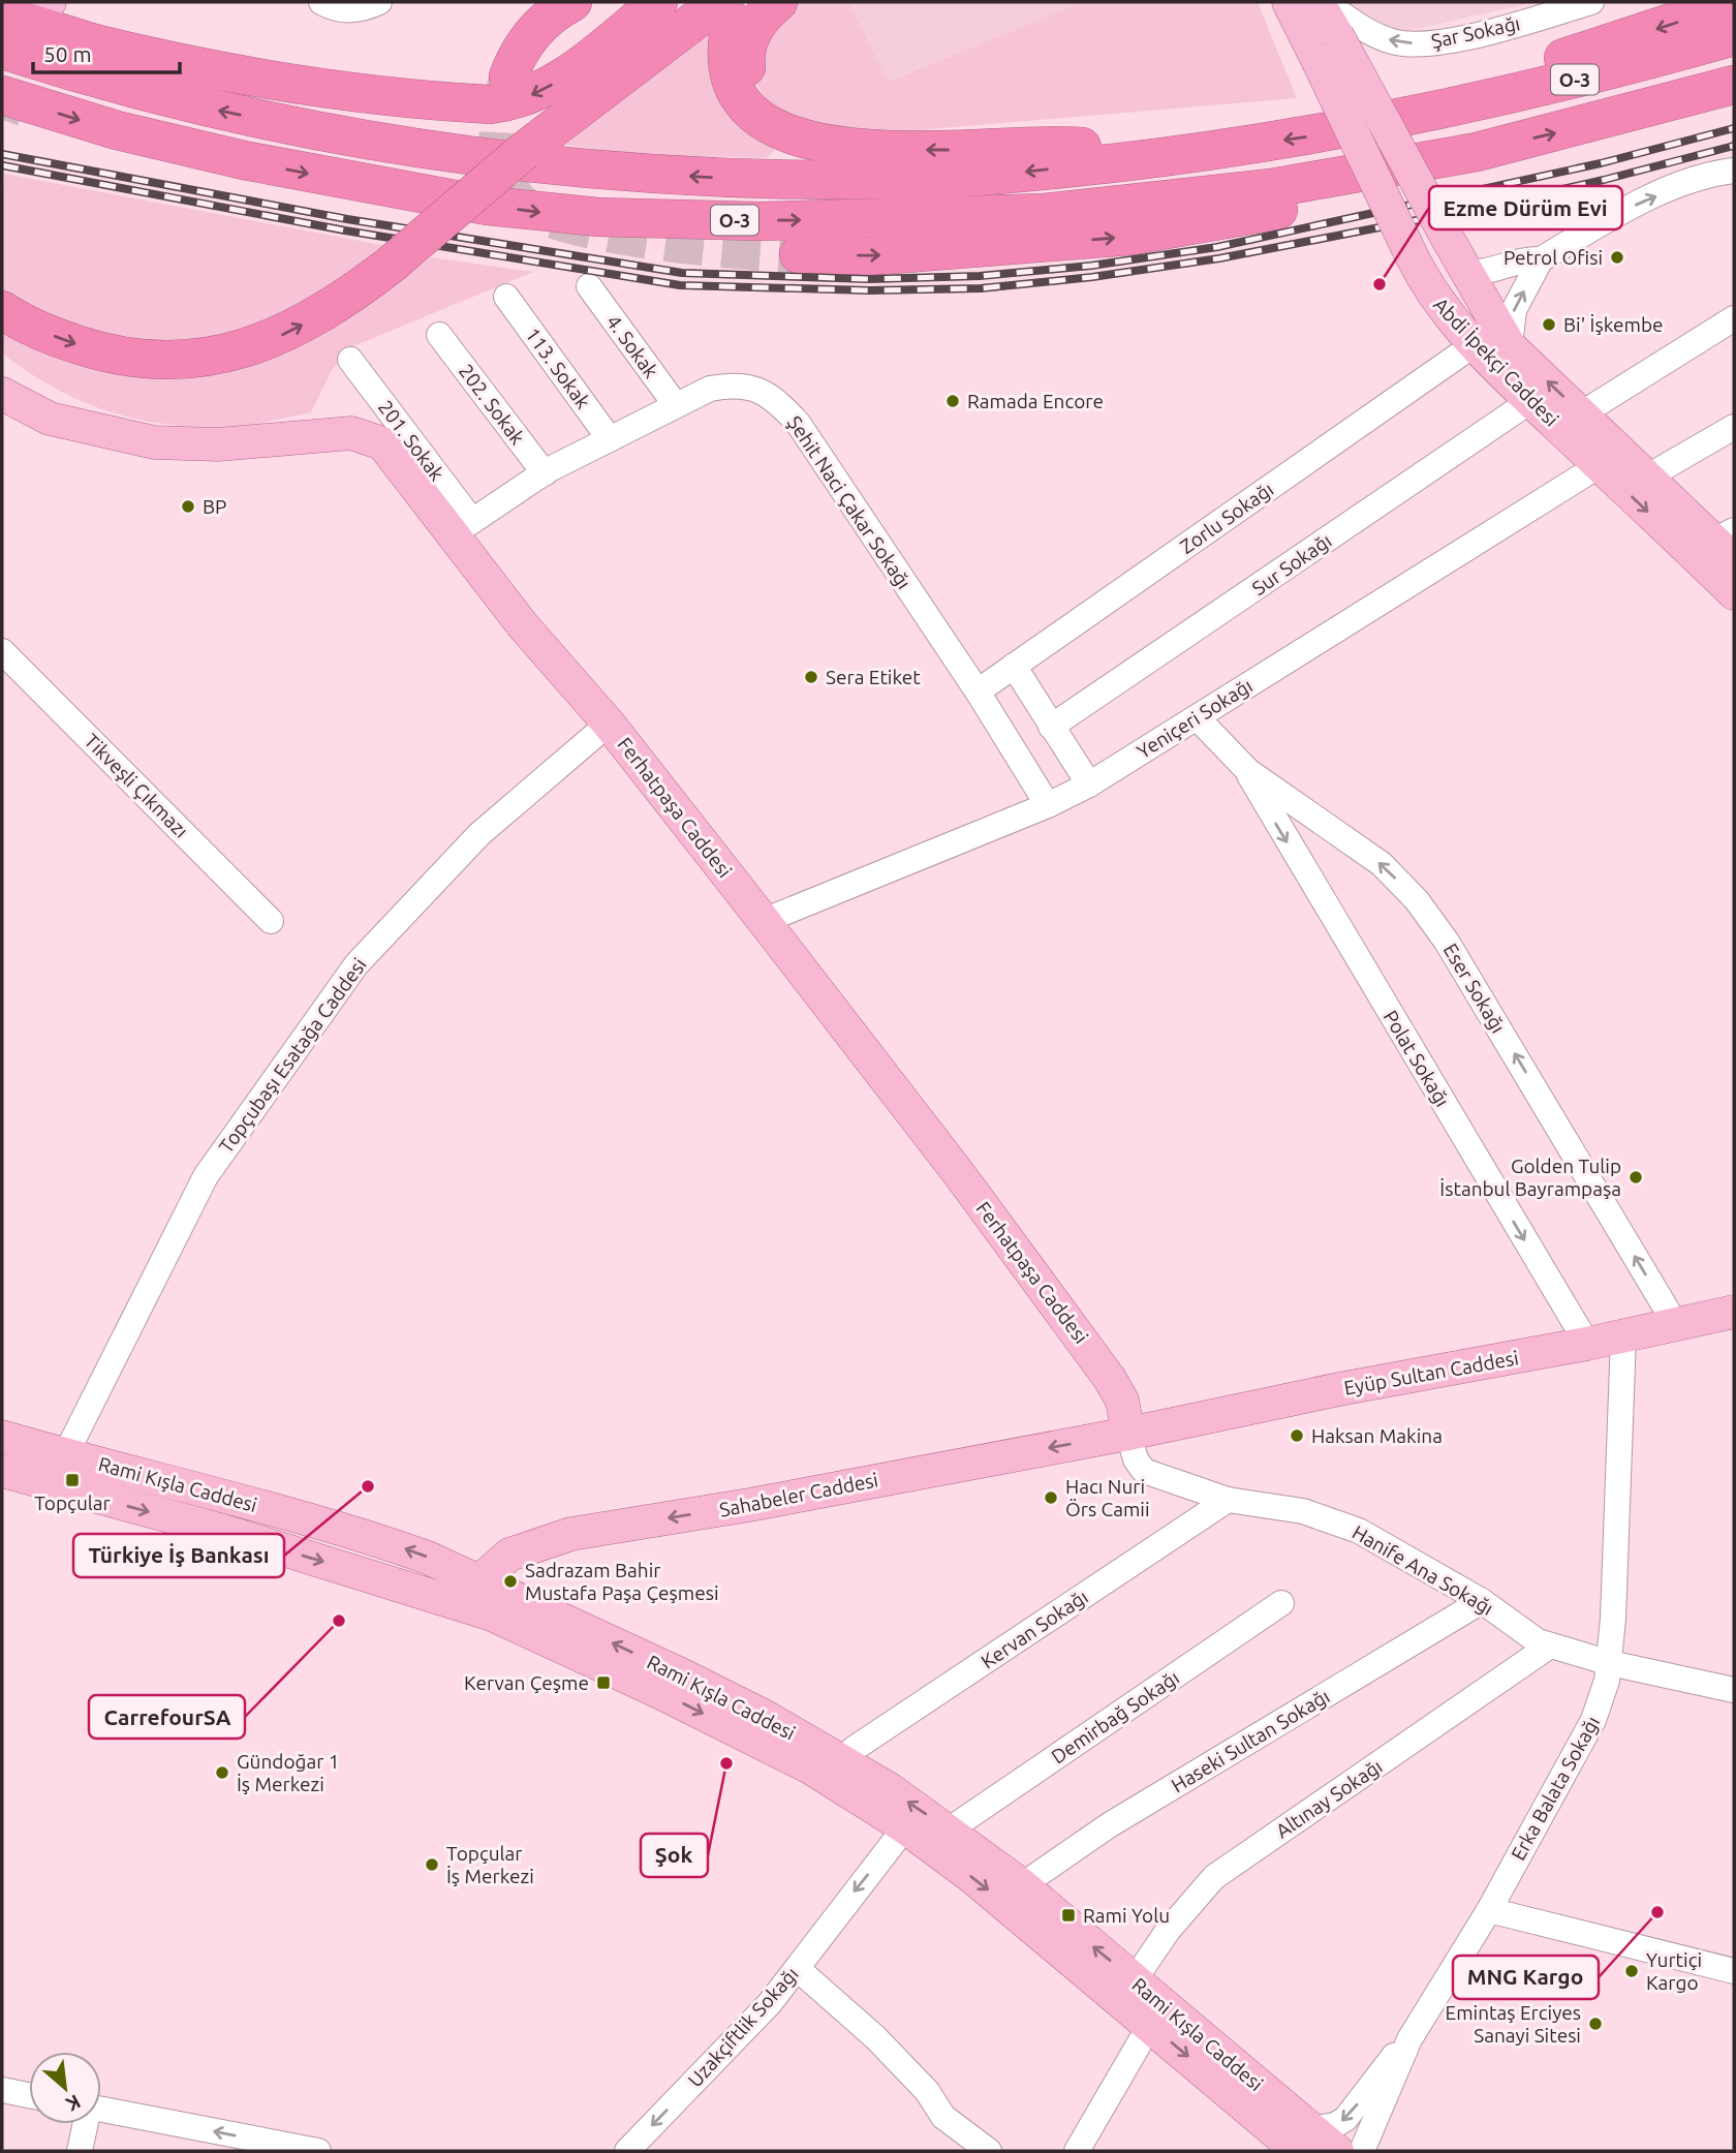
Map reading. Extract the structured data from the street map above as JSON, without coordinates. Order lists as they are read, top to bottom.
{
  "streets": {
    "highway": ["O-3"],
    "main road": [
      "Abdi İpekçi Caddesi",
      "Ferhatpaşa Caddesi",
      "Eyüp Sultan Caddesi",
      "Rami Kışla Caddesi",
      "Sahabeler Caddesi"
    ],
    "street": [
      "Şar Sokağı",
      "4. Sokak",
      "113. Sokak",
      "202. Sokak",
      "201. Sokak",
      "Şehit Naci Çakar Sokağı",
      "Zorlu Sokağı",
      "Sur Sokağı",
      "Yeniçeri Sokağı",
      "Tikveşli Çıkmazı",
      "Eser Sokağı",
      "Topçubaşı Esatağa Caddesi",
      "Polat Sokağı",
      "Hanife Ana Sokağı",
      "Kervan Sokağı",
      "Demirbağ Sokağı",
      "Haseki Sultan Sokağı",
      "Erka Balata Sokağı",
      "Altınay Sokağı",
      "Uzakçiftlik Sokağı"
    ]
  },
  "crossings": [
    ["4. Sokak", "Şehit Naci Çakar Sokağı"],
    ["Abdi İpekçi Caddesi", "Zorlu Sokağı"],
    ["Abdi İpekçi Caddesi", "Sur Sokağı"],
    ["Abdi İpekçi Caddesi", "Yeniçeri Sokağı"],
    ["113. Sokak", "Şehit Naci Çakar Sokağı"],
    ["202. Sokak", "Şehit Naci Çakar Sokağı"],
    ["201. Sokak", "Şehit Naci Çakar Sokağı"],
    ["201. Sokak", "Ferhatpaşa Caddesi"],
    ["Şehit Naci Çakar Sokağı", "Zorlu Sokağı"],
    ["Şehit Naci Çakar Sokağı", "Yeniçeri Sokağı"],
    ["Şehit Naci Çakar Sokağı", "Ferhatpaşa Caddesi"],
    ["Yeniçeri Sokağı", "Ferhatpaşa Caddesi"],
    ["Yeniçeri Sokağı", "Eser Sokağı"],
    ["Ferhatpaşa Caddesi", "Topçubaşı Esatağa Caddesi"],
    ["Ferhatpaşa Caddesi", "Eyüp Sultan Caddesi"],
    ["Ferhatpaşa Caddesi", "Sahabeler Caddesi"],
    ["Ferhatpaşa Caddesi", "Hanife Ana Sokağı"],
    ["Eser Sokağı", "Polat Sokağı"],
    ["Eser Sokağı", "Eyüp Sultan Caddesi"],
    ["Topçubaşı Esatağa Caddesi", "Rami Kışla Caddesi"],
    ["Polat Sokağı", "Eyüp Sultan Caddesi"],
    ["Eyüp Sultan Caddesi", "Sahabeler Caddesi"],
    ["Eyüp Sultan Caddesi", "Hanife Ana Sokağı"],
    ["Eyüp Sultan Caddesi", "Erka Balata Sokağı"],
    ["Rami Kışla Caddesi", "Sahabeler Caddesi"],
    ["Rami Kışla Caddesi", "Kervan Sokağı"],
    ["Rami Kışla Caddesi", "Demirbağ Sokağı"],
    ["Rami Kışla Caddesi", "Haseki Sultan Sokağı"],
    ["Rami Kışla Caddesi", "Erka Balata Sokağı"],
    ["Rami Kışla Caddesi", "Altınay Sokağı"],
    ["Rami Kışla Caddesi", "Uzakçiftlik Sokağı"],
    ["Sahabeler Caddesi", "Hanife Ana Sokağı"],
    ["Hanife Ana Sokağı", "Kervan Sokağı"],
    ["Hanife Ana Sokağı", "Haseki Sultan Sokağı"],
    ["Hanife Ana Sokağı", "Erka Balata Sokağı"],
    ["Hanife Ana Sokağı", "Altınay Sokağı"]
  ],
  "one_way": [
    "Eser Sokağı",
    "Polat Sokağı",
    "Sahabeler Caddesi",
    "Uzakçiftlik Sokağı"
  ],
  "places": {
    "other": [
      "Petrol Ofisi",
      "Ezme Dürüm Evi",
      "Bi' İşkembe",
      "Ramada Encore",
      "BP",
      "Sera Etiket",
      "Golden Tulip İstanbul Bayrampaşa",
      "Haksan Makina",
      "Türkiye İş Bankası",
      "Hacı Nuri Örs Camii",
      "Sadrazam Bahir Mustafa Paşa Çeşmesi",
      "CarrefourSA",
      "Şok",
      "Gündoğar 1 İş Merkezi",
      "Topçular İş Merkezi",
      "MNG Kargo",
      "Yurtiçi Kargo",
      "Emintaş Erciyes Sanayi Sitesi"
    ],
    "transit": ["Topçular", "Kervan Çeşme", "Rami Yolu"]
  },
  "scale_bar": "50 m",
  "north": "bottom right"
}
